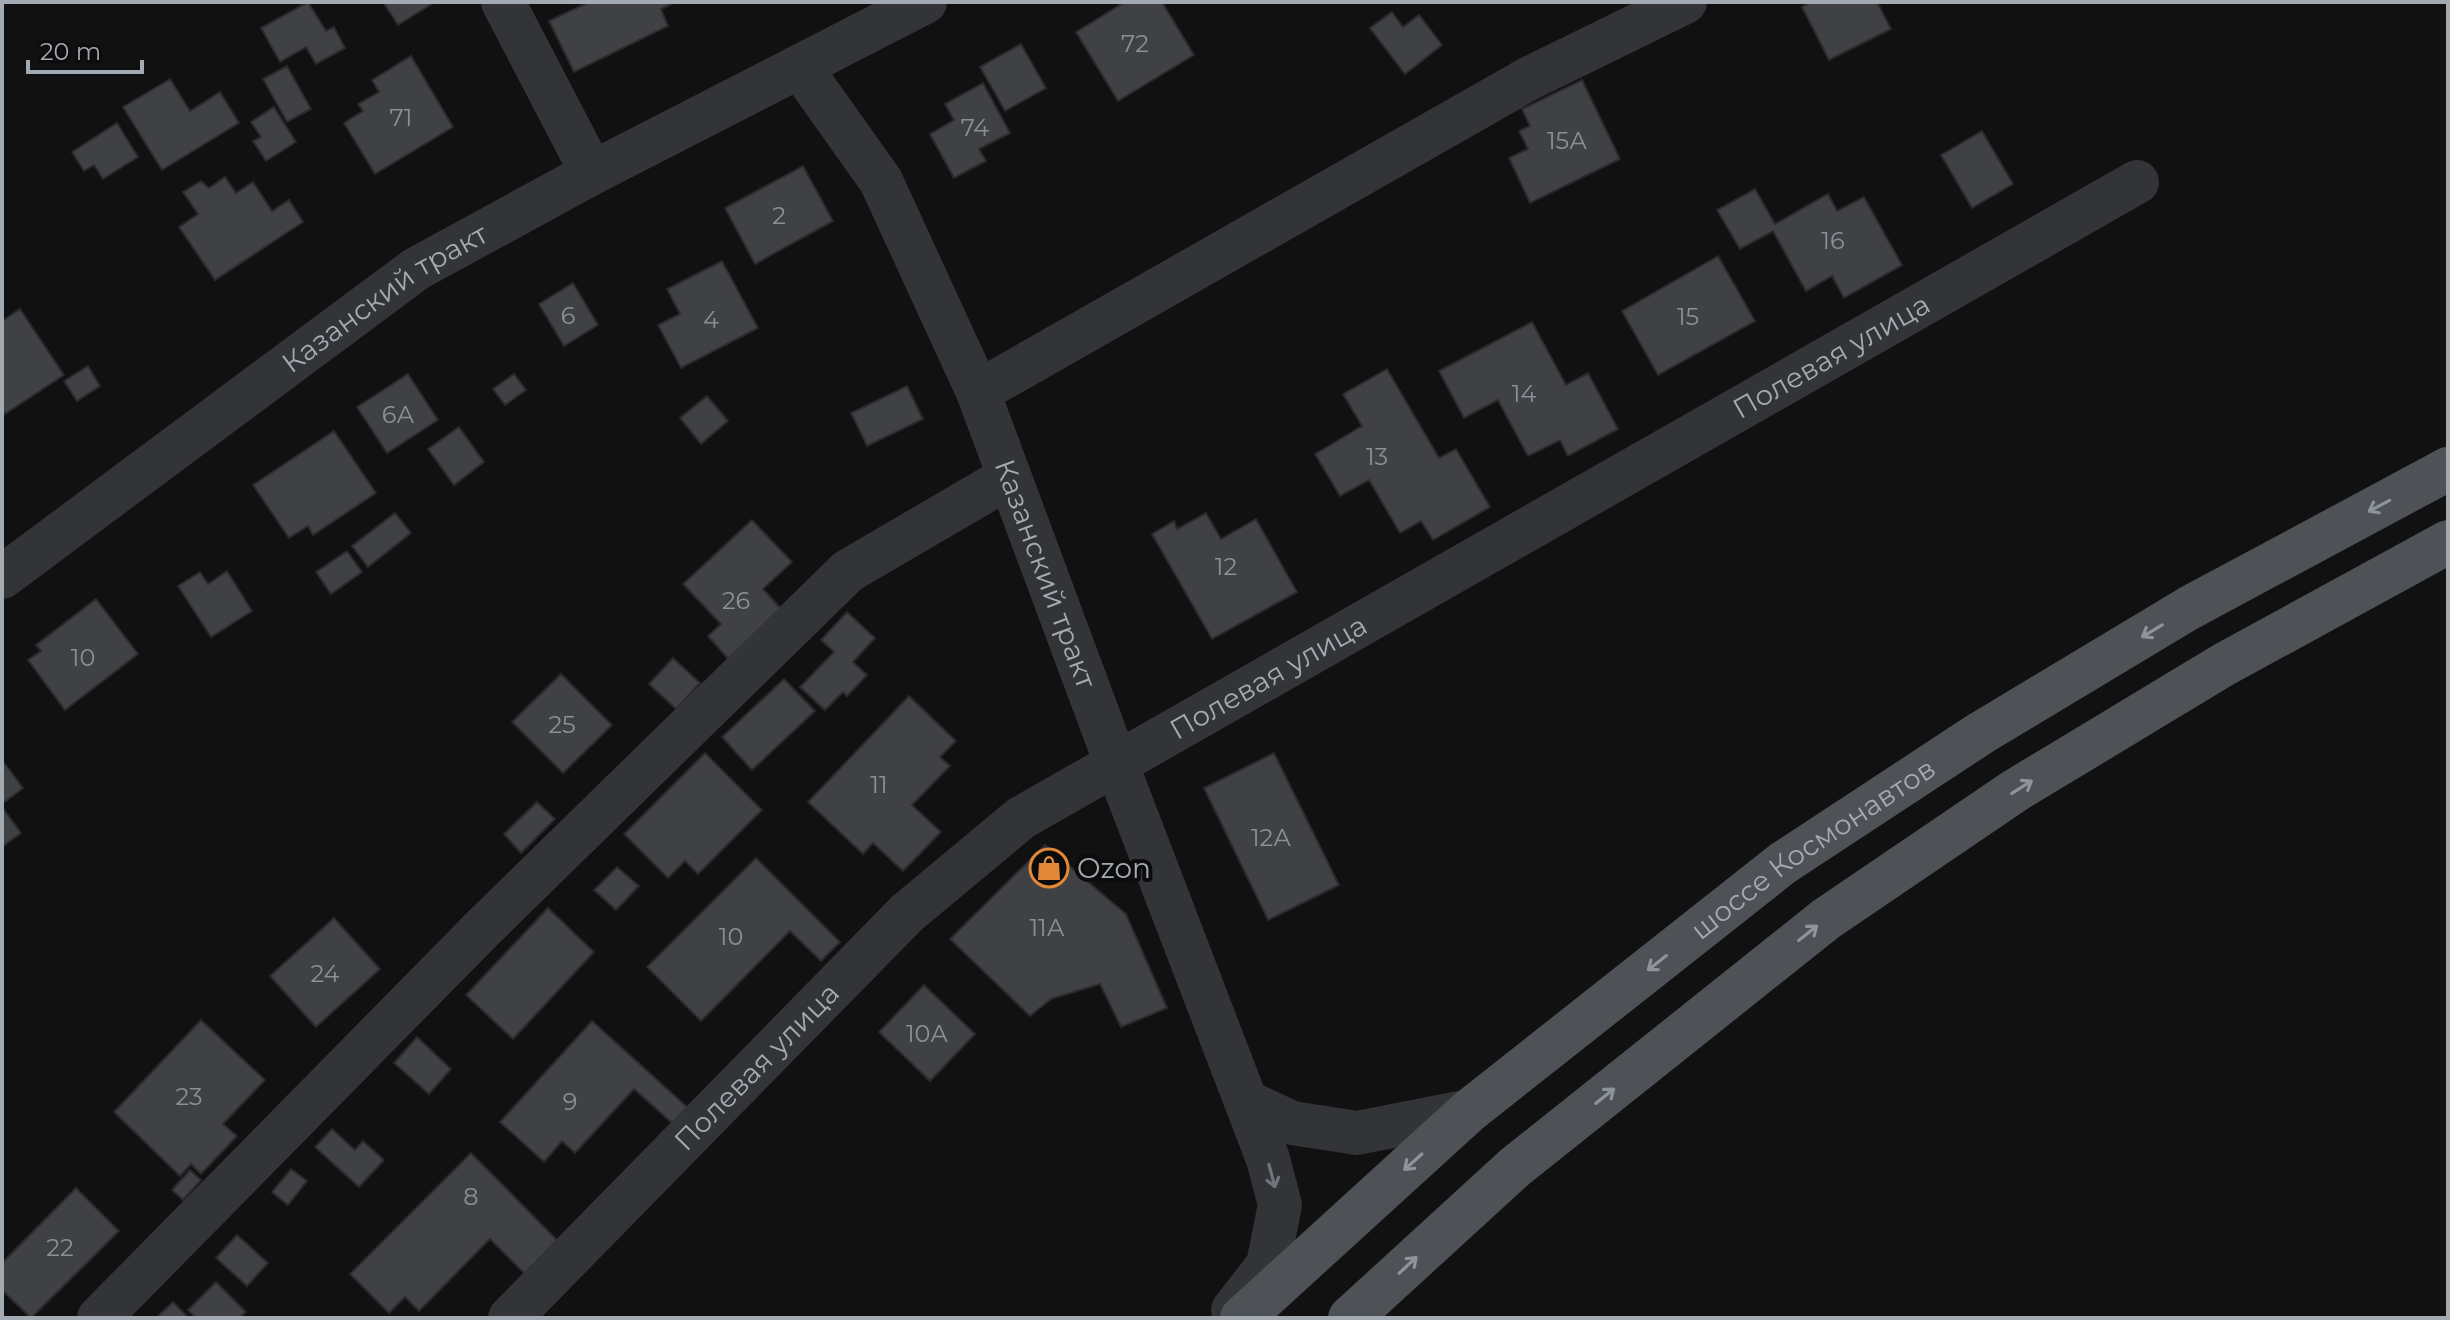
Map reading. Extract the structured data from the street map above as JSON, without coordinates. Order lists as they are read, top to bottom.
{
  "streets": {
    "main road": ["шоссе Космонавтов"],
    "street": ["Казанский тракт", "Полевая улица"]
  },
  "crossings": [
    ["Казанский тракт", "Полевая улица"]
  ],
  "places": {
    "shop": ["Ozon"]
  },
  "house_numbers": [
    "72",
    "71",
    "74",
    "15А",
    "2",
    "16",
    "6",
    "15",
    "4",
    "14",
    "6А",
    "13",
    "12",
    "26",
    "10",
    "25",
    "11",
    "12А",
    "11А",
    "10",
    "24",
    "10А",
    "23",
    "9",
    "8",
    "22"
  ],
  "scale_bar": "20 m"
}
